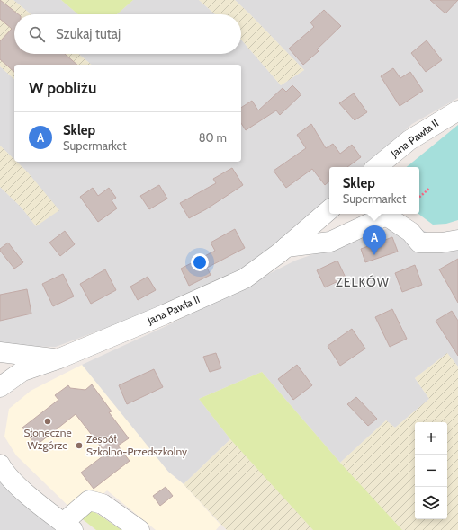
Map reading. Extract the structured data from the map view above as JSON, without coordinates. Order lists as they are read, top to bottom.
{
  "streets": {
    "street": ["Jana Pawła II"]
  },
  "districts": ["ZELKÓW"],
  "places": ["Słoneczne Wzgórze", "Zespół Szkolno-Przedszkolny"],
  "page": {
    "search": "Szukaj tutaj",
    "heading": "W pobliżu",
    "list": [
      {
        "mark": "A",
        "name": "Sklep",
        "note": "Supermarket",
        "value": "80 m"
      }
    ],
    "popup": ["Sklep", "Supermarket"],
    "pins": "A",
    "map_buttons": ["+", "−"]
  }
}
